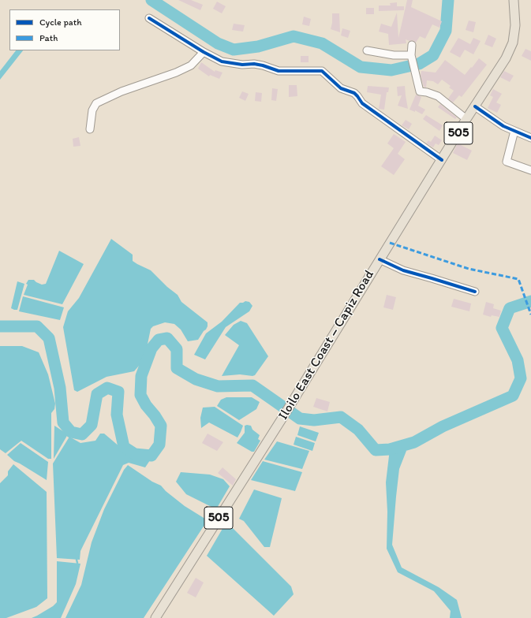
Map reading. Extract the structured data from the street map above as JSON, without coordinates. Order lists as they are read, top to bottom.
{
  "streets": {
    "main road": ["505", "Iloilo East Coast – Capiz Road"]
  },
  "legend": ["Cycle path", "Path"]
}
